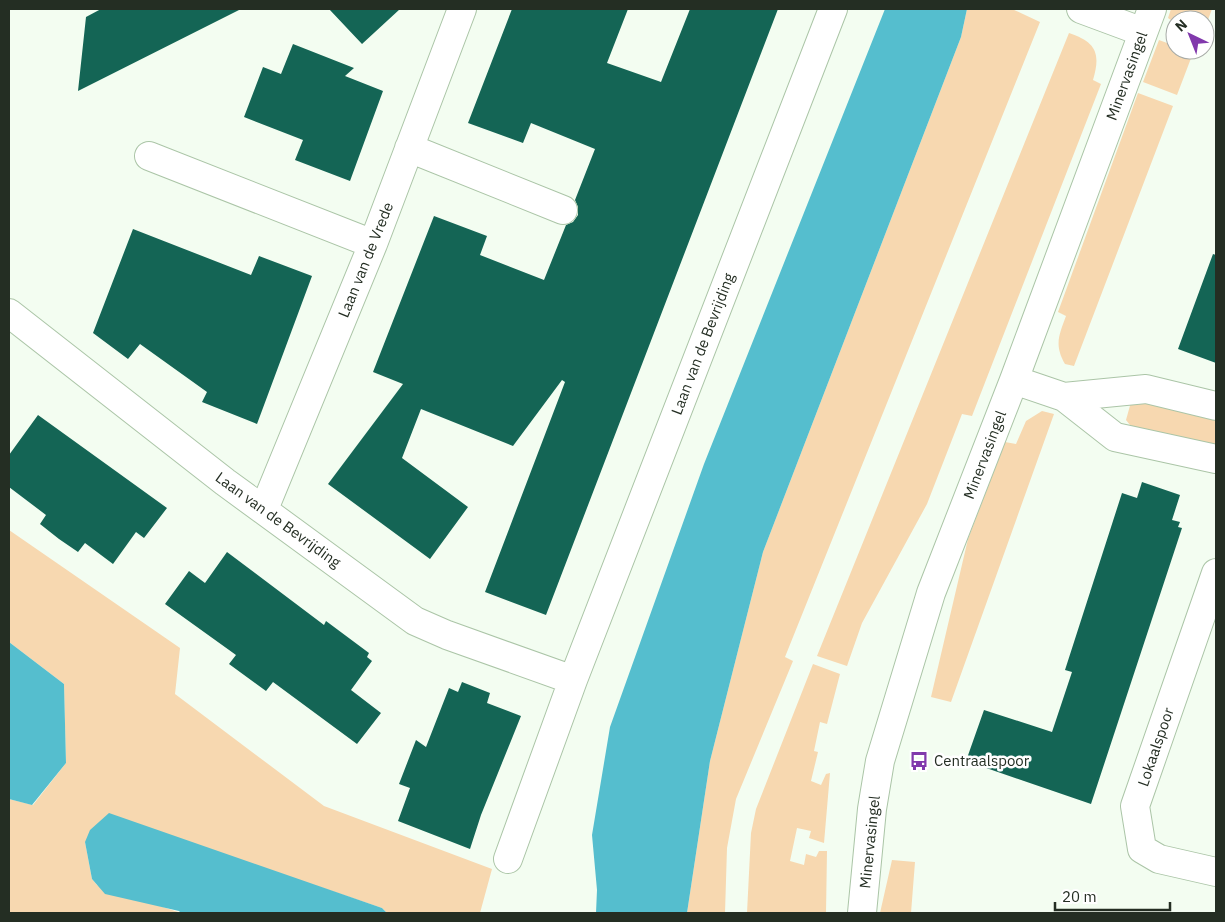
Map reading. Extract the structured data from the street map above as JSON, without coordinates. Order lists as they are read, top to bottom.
{
  "streets": {
    "street": [
      "Minervasingel",
      "Laan van de Vrede",
      "Laan van de Bevrijding",
      "Lokaalspoor"
    ]
  },
  "crossings": [
    ["Laan van de Vrede", "Laan van de Bevrijding"]
  ],
  "places": {
    "bus stop": ["Centraalspoor"]
  },
  "scale_bar": "20 m",
  "north": "top left"
}
